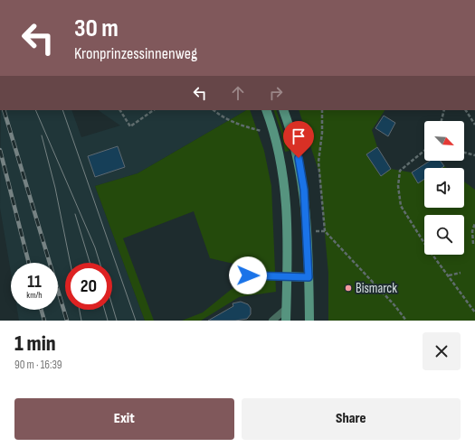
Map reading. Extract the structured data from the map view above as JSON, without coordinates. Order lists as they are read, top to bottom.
{
  "places": ["Bismarck"],
  "north": "bottom right",
  "page": {
    "turn": ["30 m", "Kronprinzessinnenweg"],
    "speed": "11 km/h",
    "limit": "20",
    "heading": ["1 min", "90 m · 16:39"],
    "buttons": ["Exit", "Share"]
  }
}
